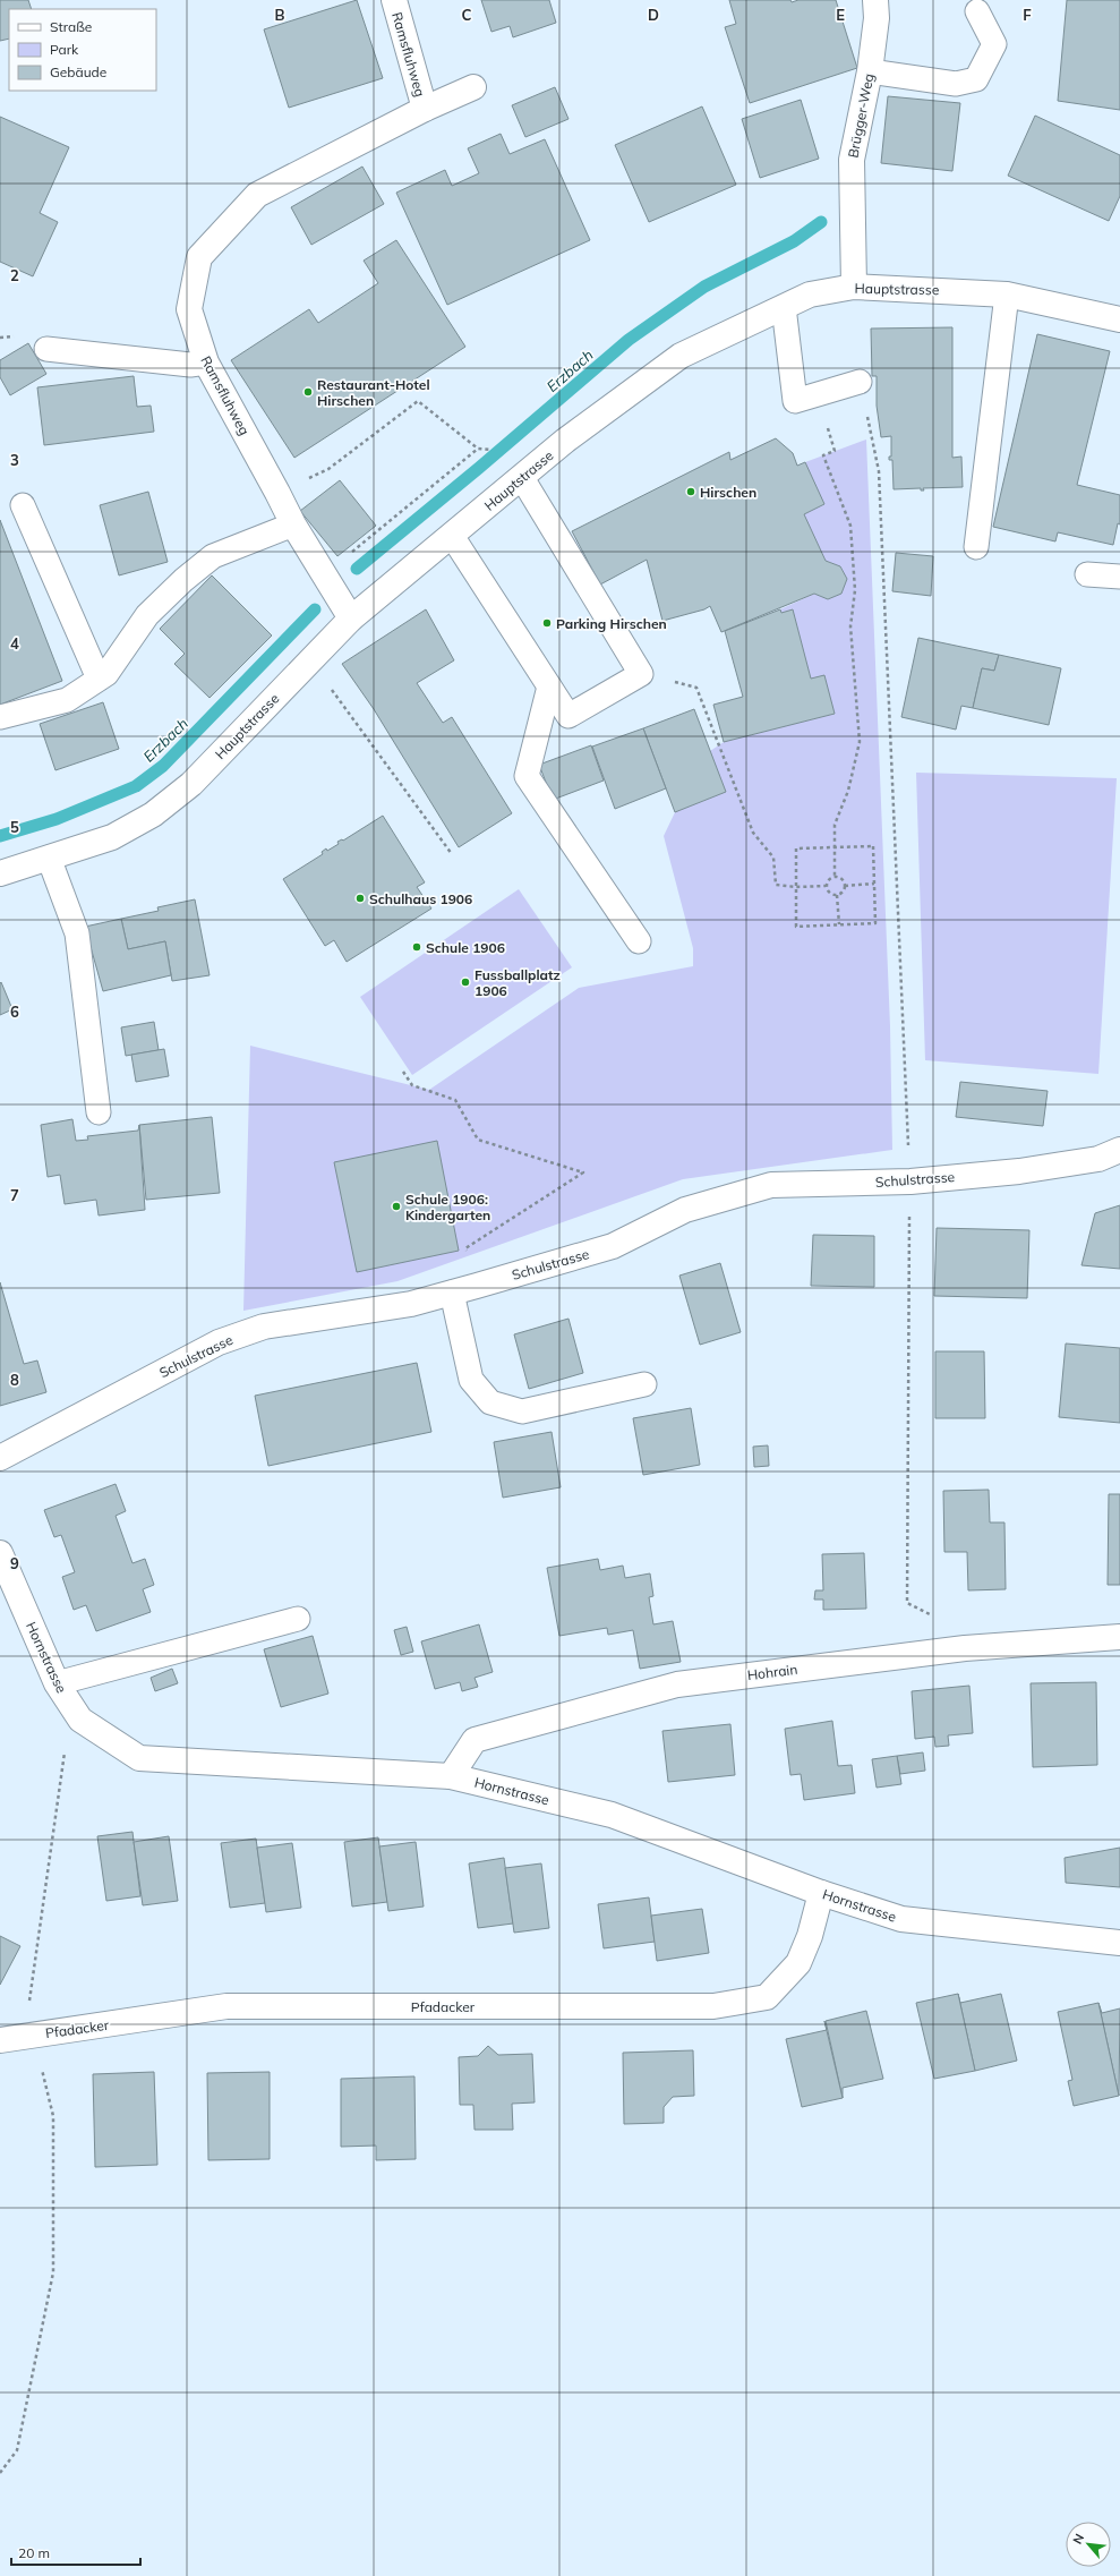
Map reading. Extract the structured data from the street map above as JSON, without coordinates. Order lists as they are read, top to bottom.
{
  "streets": {
    "street": [
      "Ramsfluhweg",
      "Brügger-Weg",
      "Hauptstrasse",
      "Schulstrasse",
      "Hornstrasse",
      "Hohrain",
      "Pfadacker"
    ]
  },
  "crossings": [
    ["Ramsfluhweg", "Hauptstrasse"],
    ["Brügger-Weg", "Hauptstrasse"],
    ["Hornstrasse", "Hohrain"],
    ["Hornstrasse", "Pfadacker"]
  ],
  "water": ["Erzbach"],
  "places": [
    "Restaurant-Hotel Hirschen",
    "Hirschen",
    "Parking Hirschen",
    "Schulhaus 1906",
    "Schule 1906",
    "Fussballplatz 1906",
    "Schule 1906: Kindergarten"
  ],
  "legend": ["Straße", "Park", "Gebäude"],
  "scale_bar": "20 m",
  "north": "top left",
  "grid": {
    "columns": [
      "B",
      "C",
      "D",
      "E",
      "F"
    ],
    "rows": [
      "2",
      "3",
      "4",
      "5",
      "6",
      "7",
      "8",
      "9"
    ]
  }
}
